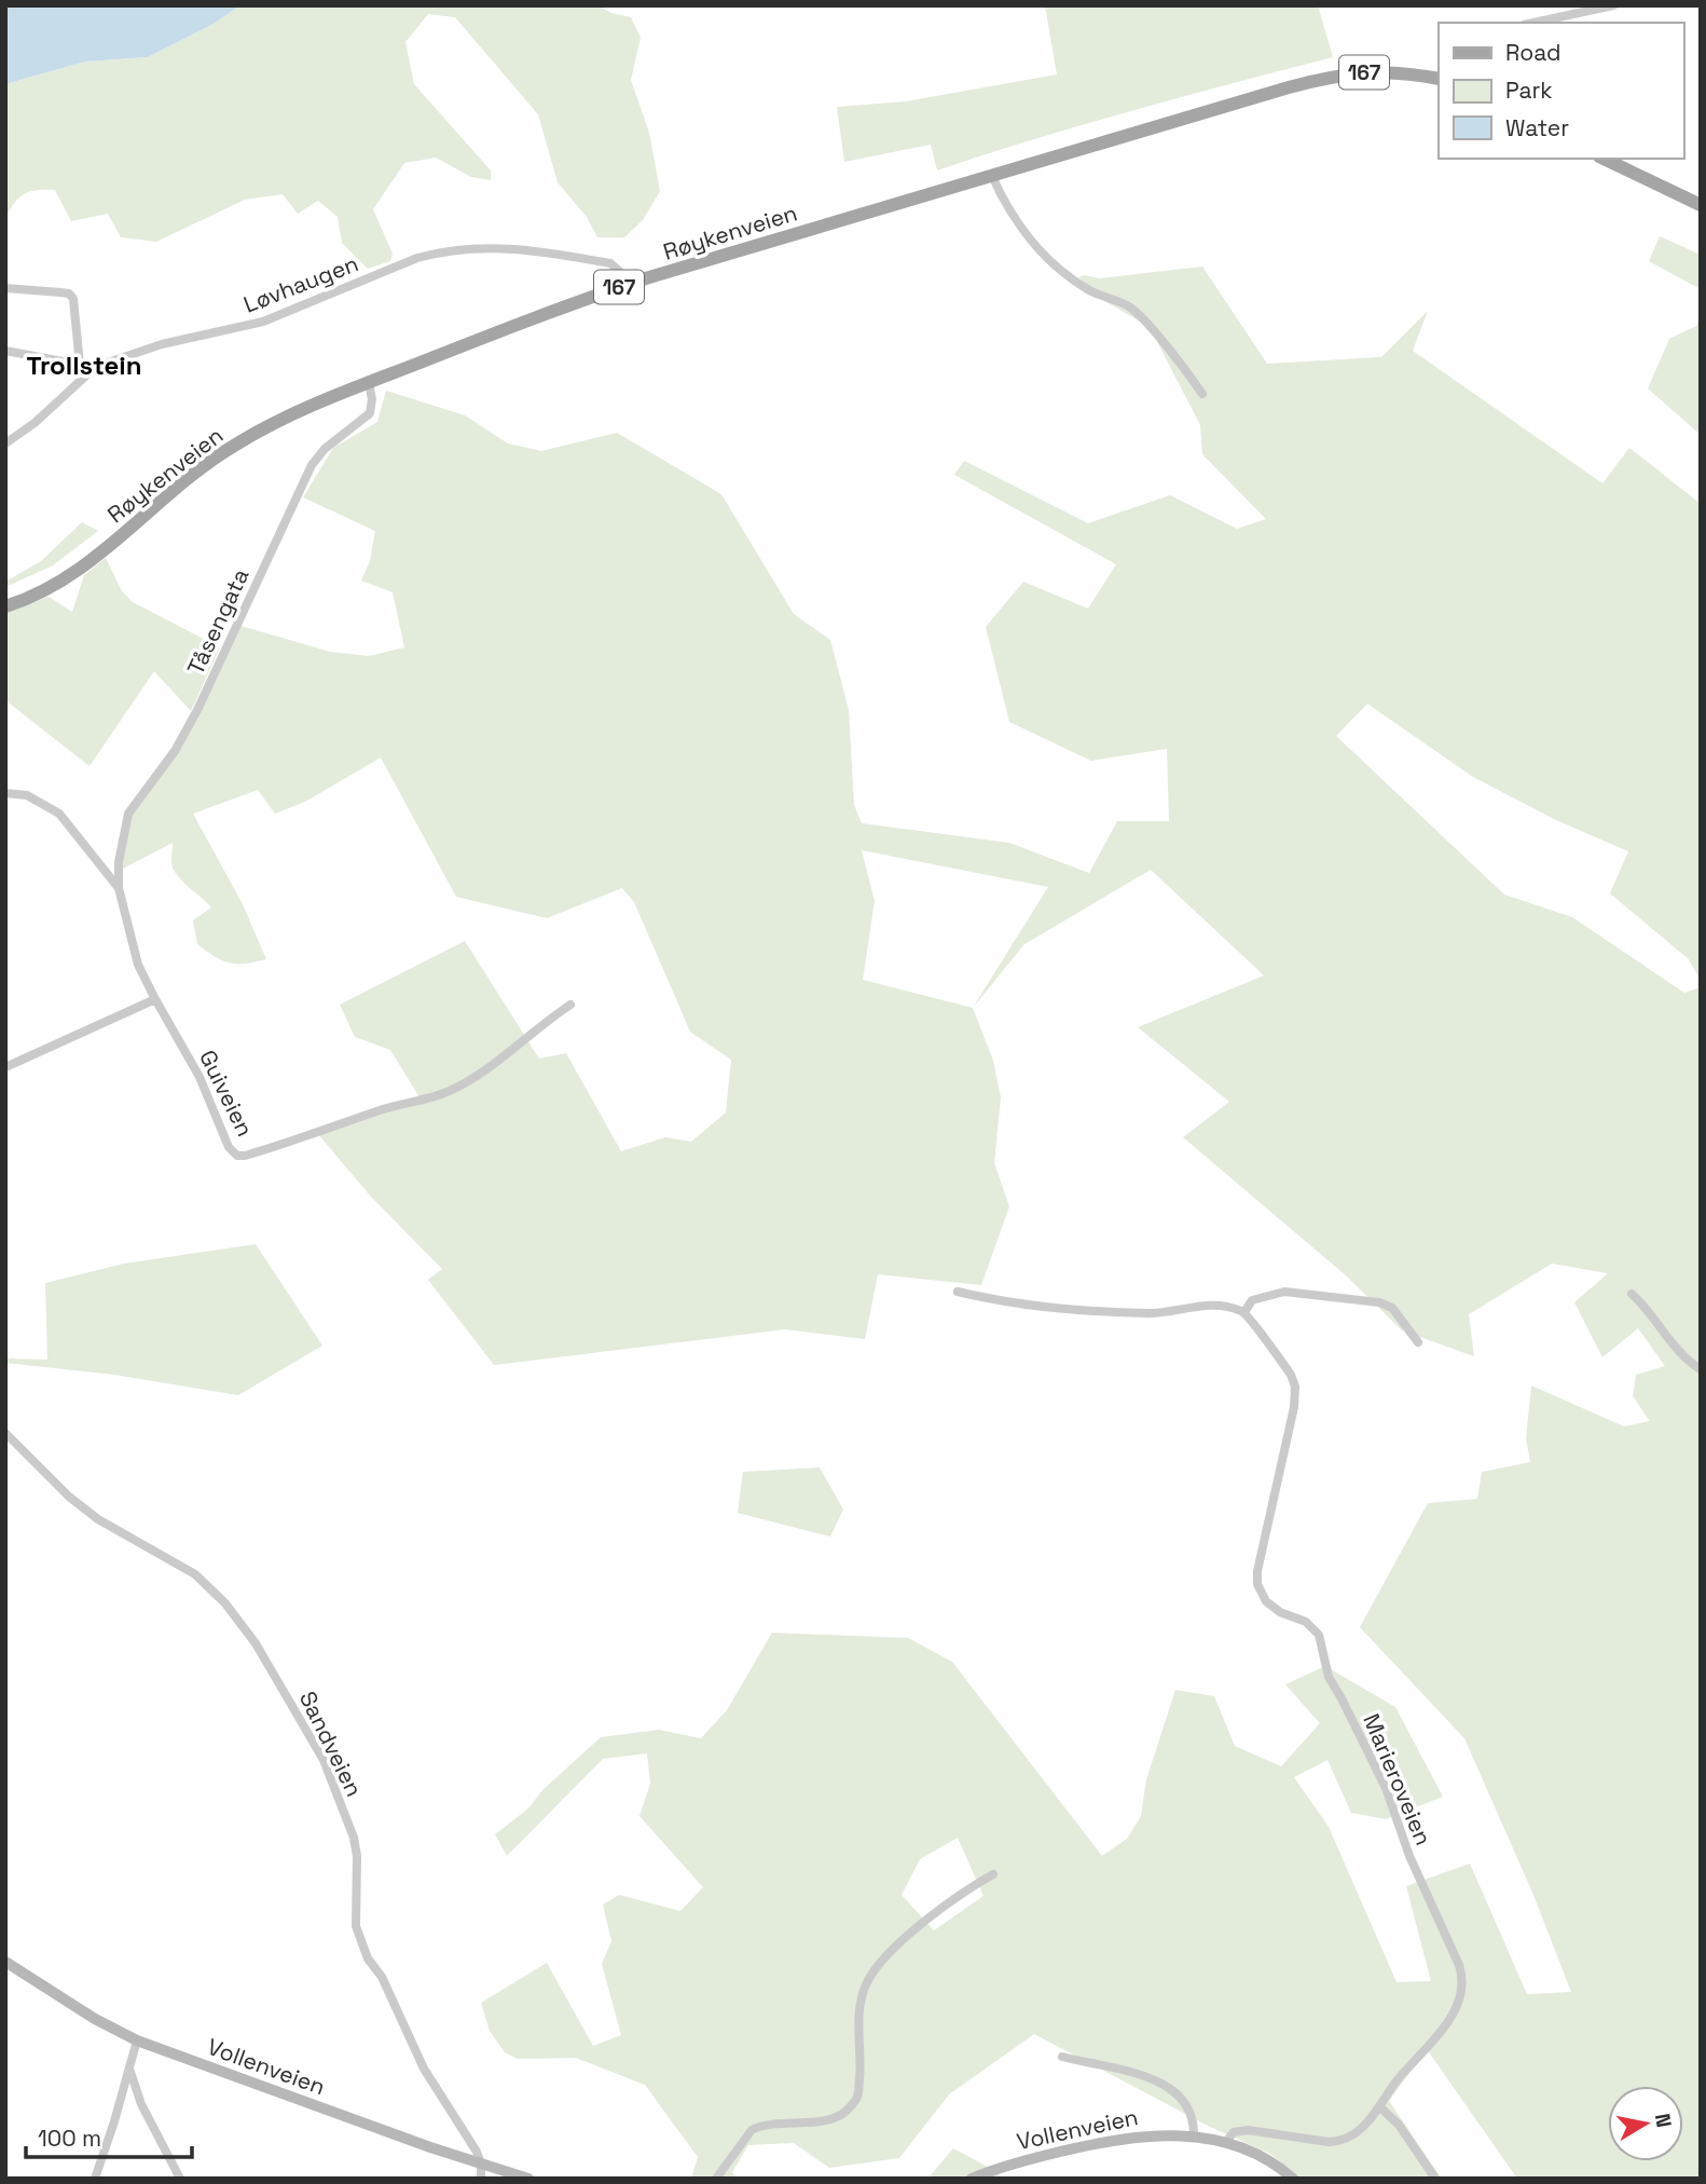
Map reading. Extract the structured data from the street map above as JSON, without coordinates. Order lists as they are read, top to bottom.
{
  "streets": {
    "main road": ["167", "Røykenveien", "Vollenveien"],
    "street": [
      "Løvhaugen",
      "Tåsengata",
      "Guiveien",
      "Sandveien",
      "Marieroveien"
    ]
  },
  "crossings": [
    ["Røykenveien", "Løvhaugen"],
    ["Røykenveien", "Tåsengata"],
    ["Tåsengata", "Guiveien"],
    ["Sandveien", "Vollenveien"],
    ["Marieroveien", "Vollenveien"]
  ],
  "districts": ["Trollstein"],
  "legend": ["Road", "Park", "Water"],
  "scale_bar": "100 m",
  "north": "right"
}
